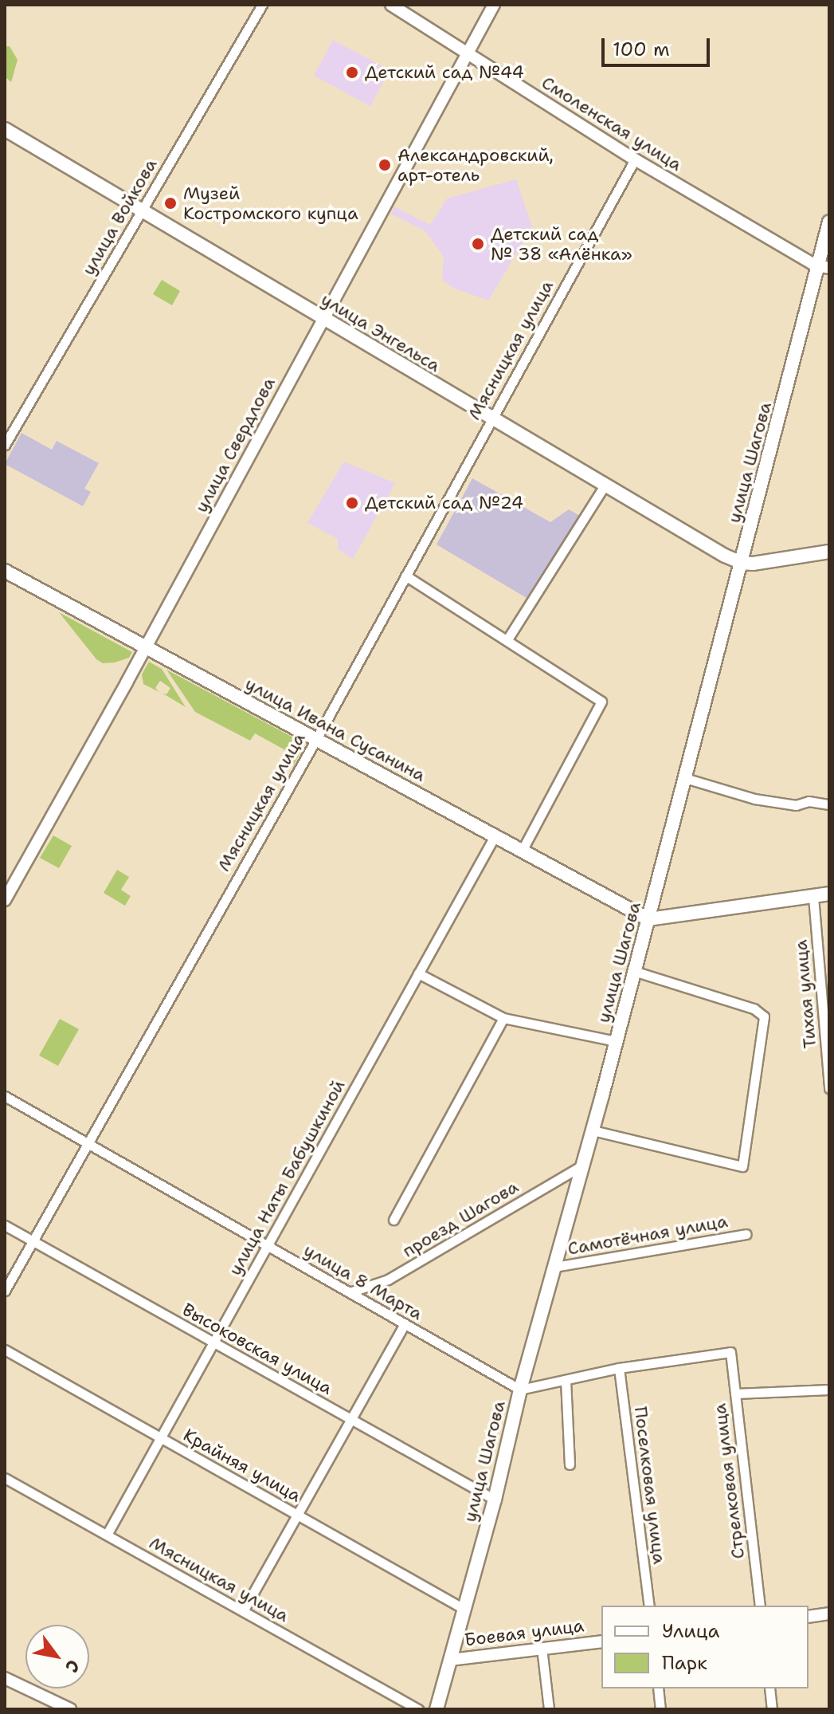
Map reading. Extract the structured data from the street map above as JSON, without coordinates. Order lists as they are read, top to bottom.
{
  "streets": {
    "main road": ["улица Энгельса", "улица Шагова", "улица Ивана Сусанина"],
    "street": [
      "Смоленская улица",
      "улица Войкова",
      "Мясницкая улица",
      "улица Свердлова",
      "Тихая улица",
      "улица Наты Бабушкиной",
      "проезд Шагова",
      "Самотёчная улица",
      "улица 8 Марта",
      "Высоковская улица",
      "Крайняя улица",
      "Стрелковая улица",
      "Поселковая улица",
      "Боевая улица"
    ]
  },
  "crossings": [
    ["Смоленская улица", "Мясницкая улица"],
    ["Смоленская улица", "улица Свердлова"],
    ["Смоленская улица", "улица Шагова"],
    ["улица Войкова", "улица Энгельса"],
    ["улица Энгельса", "Мясницкая улица"],
    ["улица Энгельса", "улица Свердлова"],
    ["улица Энгельса", "улица Шагова"],
    ["Мясницкая улица", "улица Ивана Сусанина"],
    ["Мясницкая улица", "улица Наты Бабушкиной"],
    ["Мясницкая улица", "улица 8 Марта"],
    ["Мясницкая улица", "Высоковская улица"],
    ["улица Свердлова", "улица Ивана Сусанина"],
    ["улица Шагова", "улица Ивана Сусанина"],
    ["улица Шагова", "проезд Шагова"],
    ["улица Шагова", "Самотёчная улица"],
    ["улица Шагова", "улица 8 Марта"],
    ["улица Шагова", "Высоковская улица"],
    ["улица Шагова", "Крайняя улица"],
    ["улица Шагова", "Боевая улица"],
    ["улица Ивана Сусанина", "улица Наты Бабушкиной"],
    ["улица Наты Бабушкиной", "улица 8 Марта"],
    ["улица Наты Бабушкиной", "Высоковская улица"],
    ["улица Наты Бабушкиной", "Крайняя улица"],
    ["проезд Шагова", "улица 8 Марта"],
    ["Стрелковая улица", "Поселковая улица"]
  ],
  "places": [
    "Детский сад №44",
    "Александровский, арт-отель",
    "Музей Костромского купца",
    "Детский сад № 38 «Алёнка»",
    "Детский сад №24"
  ],
  "legend": ["Улица", "Парк"],
  "scale_bar": "100 m",
  "north": "bottom right"
}
